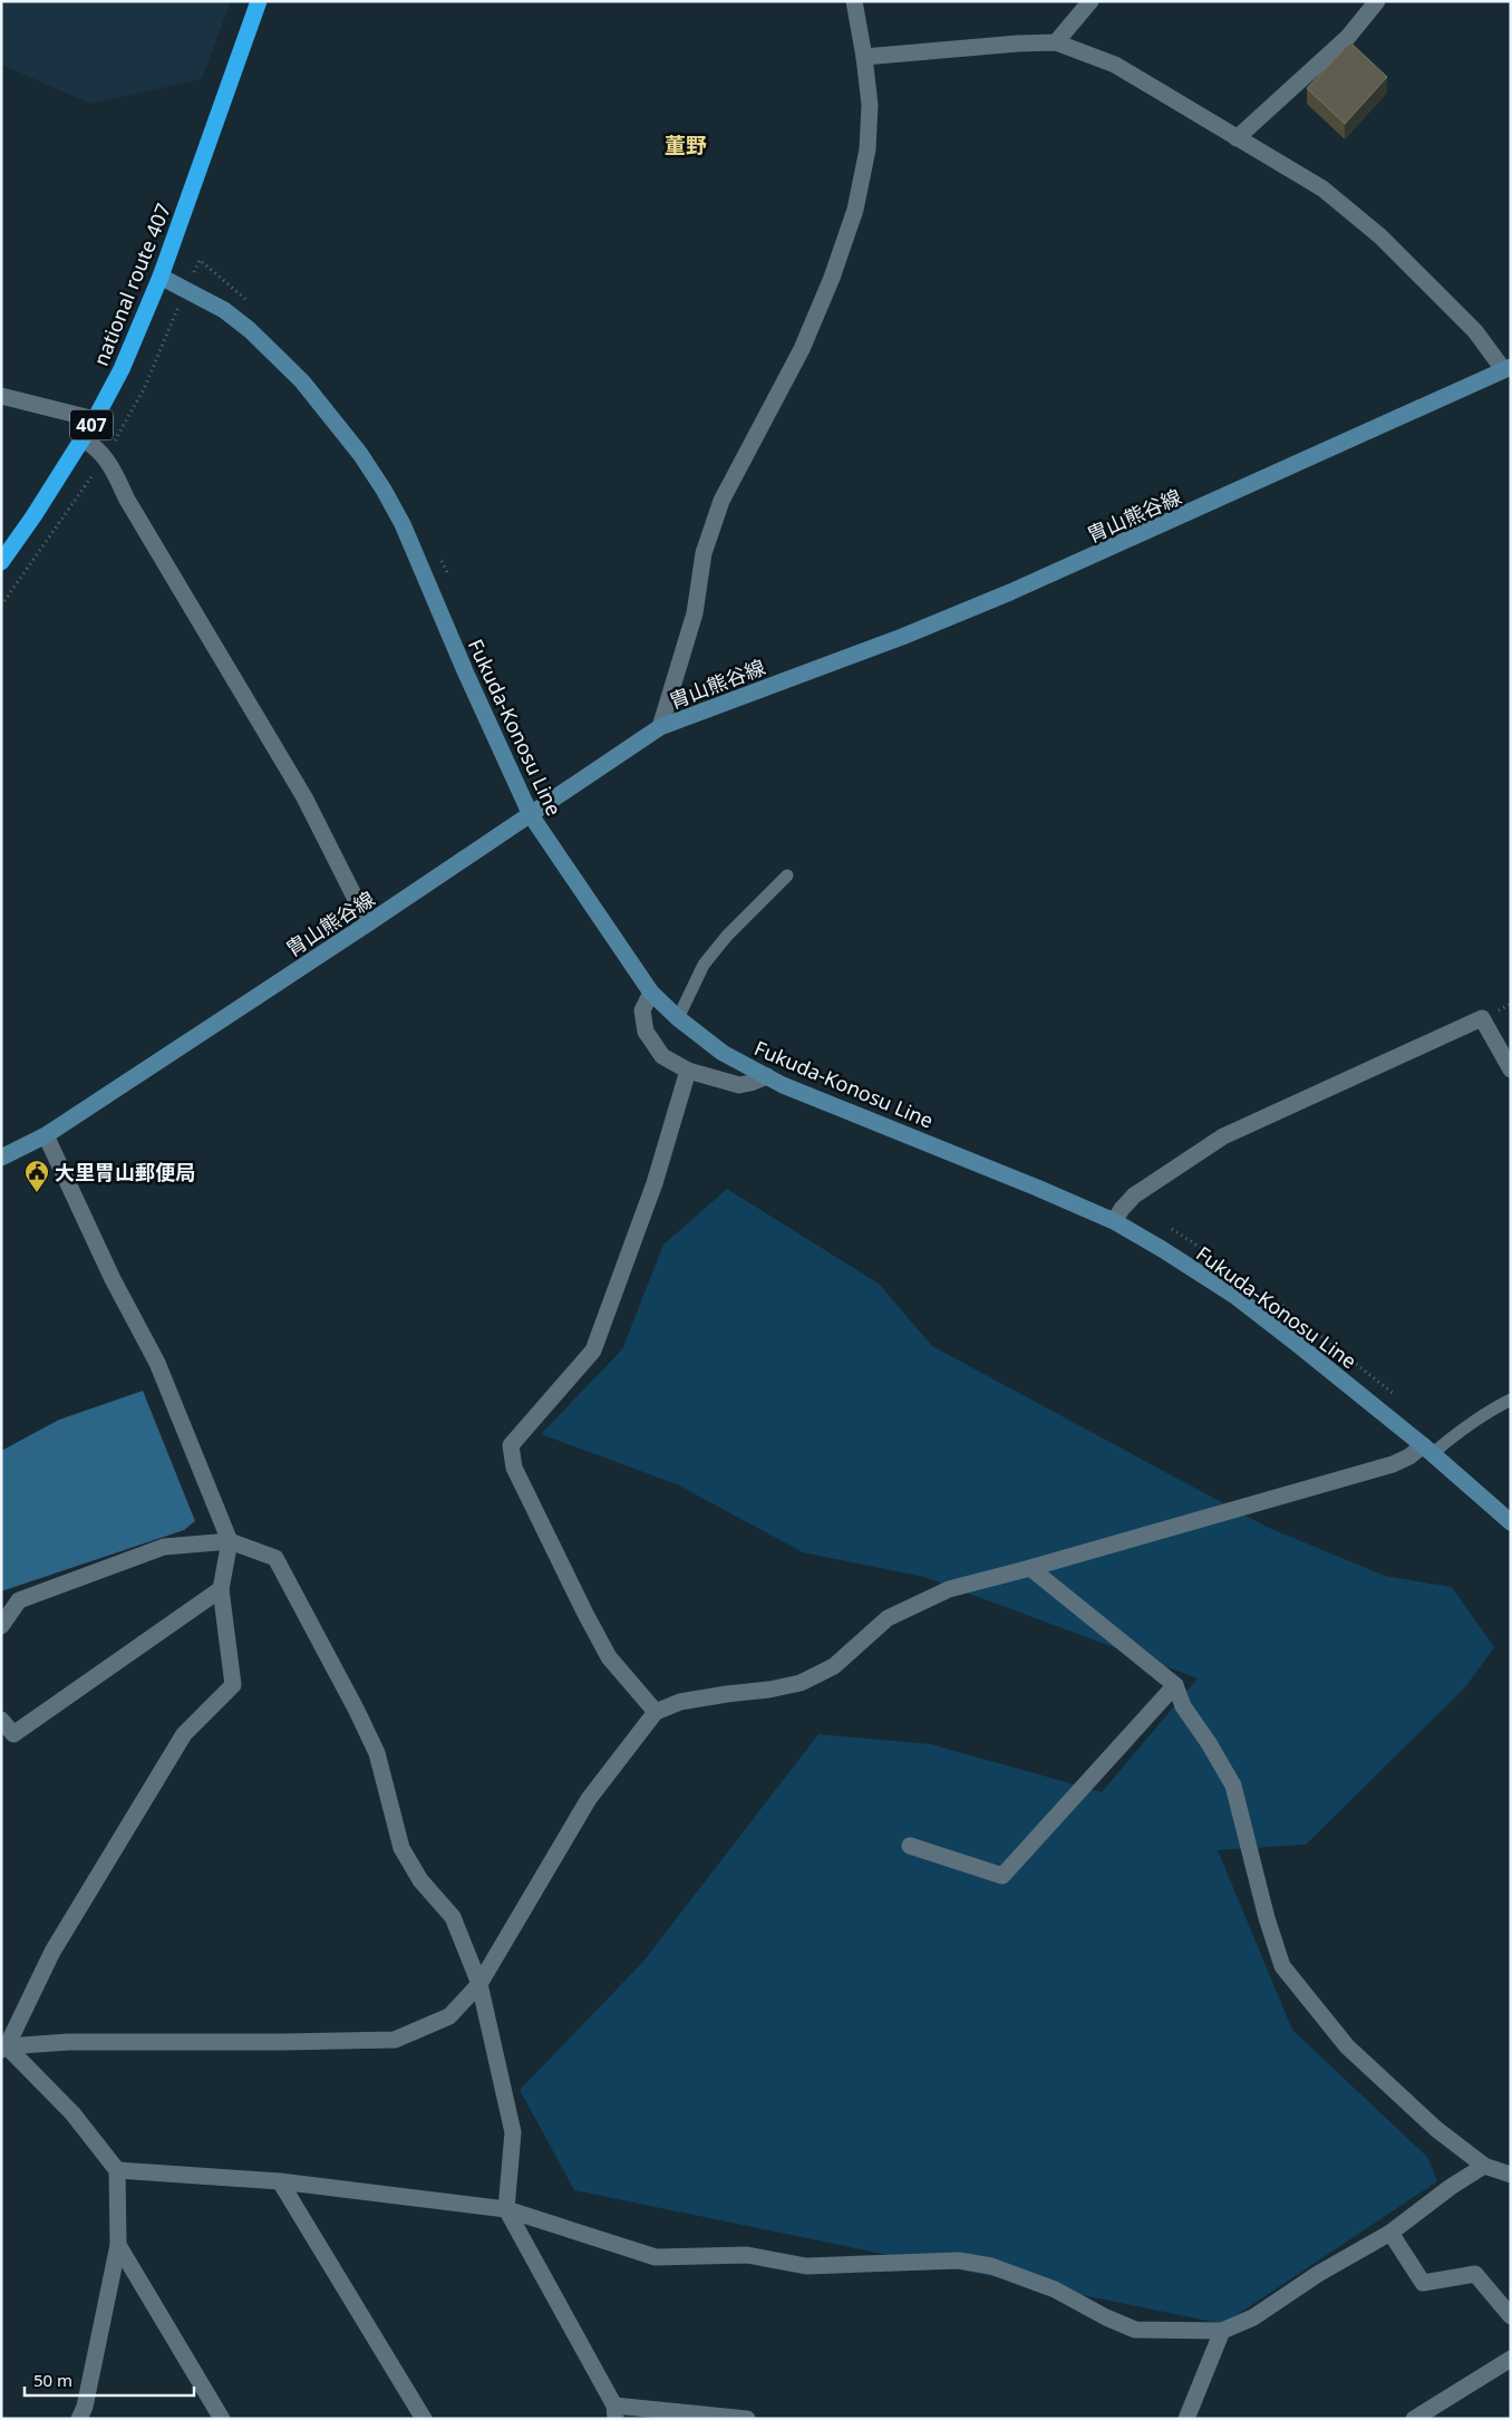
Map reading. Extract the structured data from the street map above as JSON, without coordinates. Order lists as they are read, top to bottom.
{
  "streets": {
    "highway": ["national route 407", "407"],
    "main road": ["胄山熊谷線", "Fukuda-Konosu Line"]
  },
  "crossings": [
    ["national route 407", "Fukuda-Konosu Line"],
    ["胄山熊谷線", "Fukuda-Konosu Line"]
  ],
  "districts": ["董野"],
  "places": {
    "public building": ["大里冑山郵便局"]
  },
  "scale_bar": "50 m"
}
